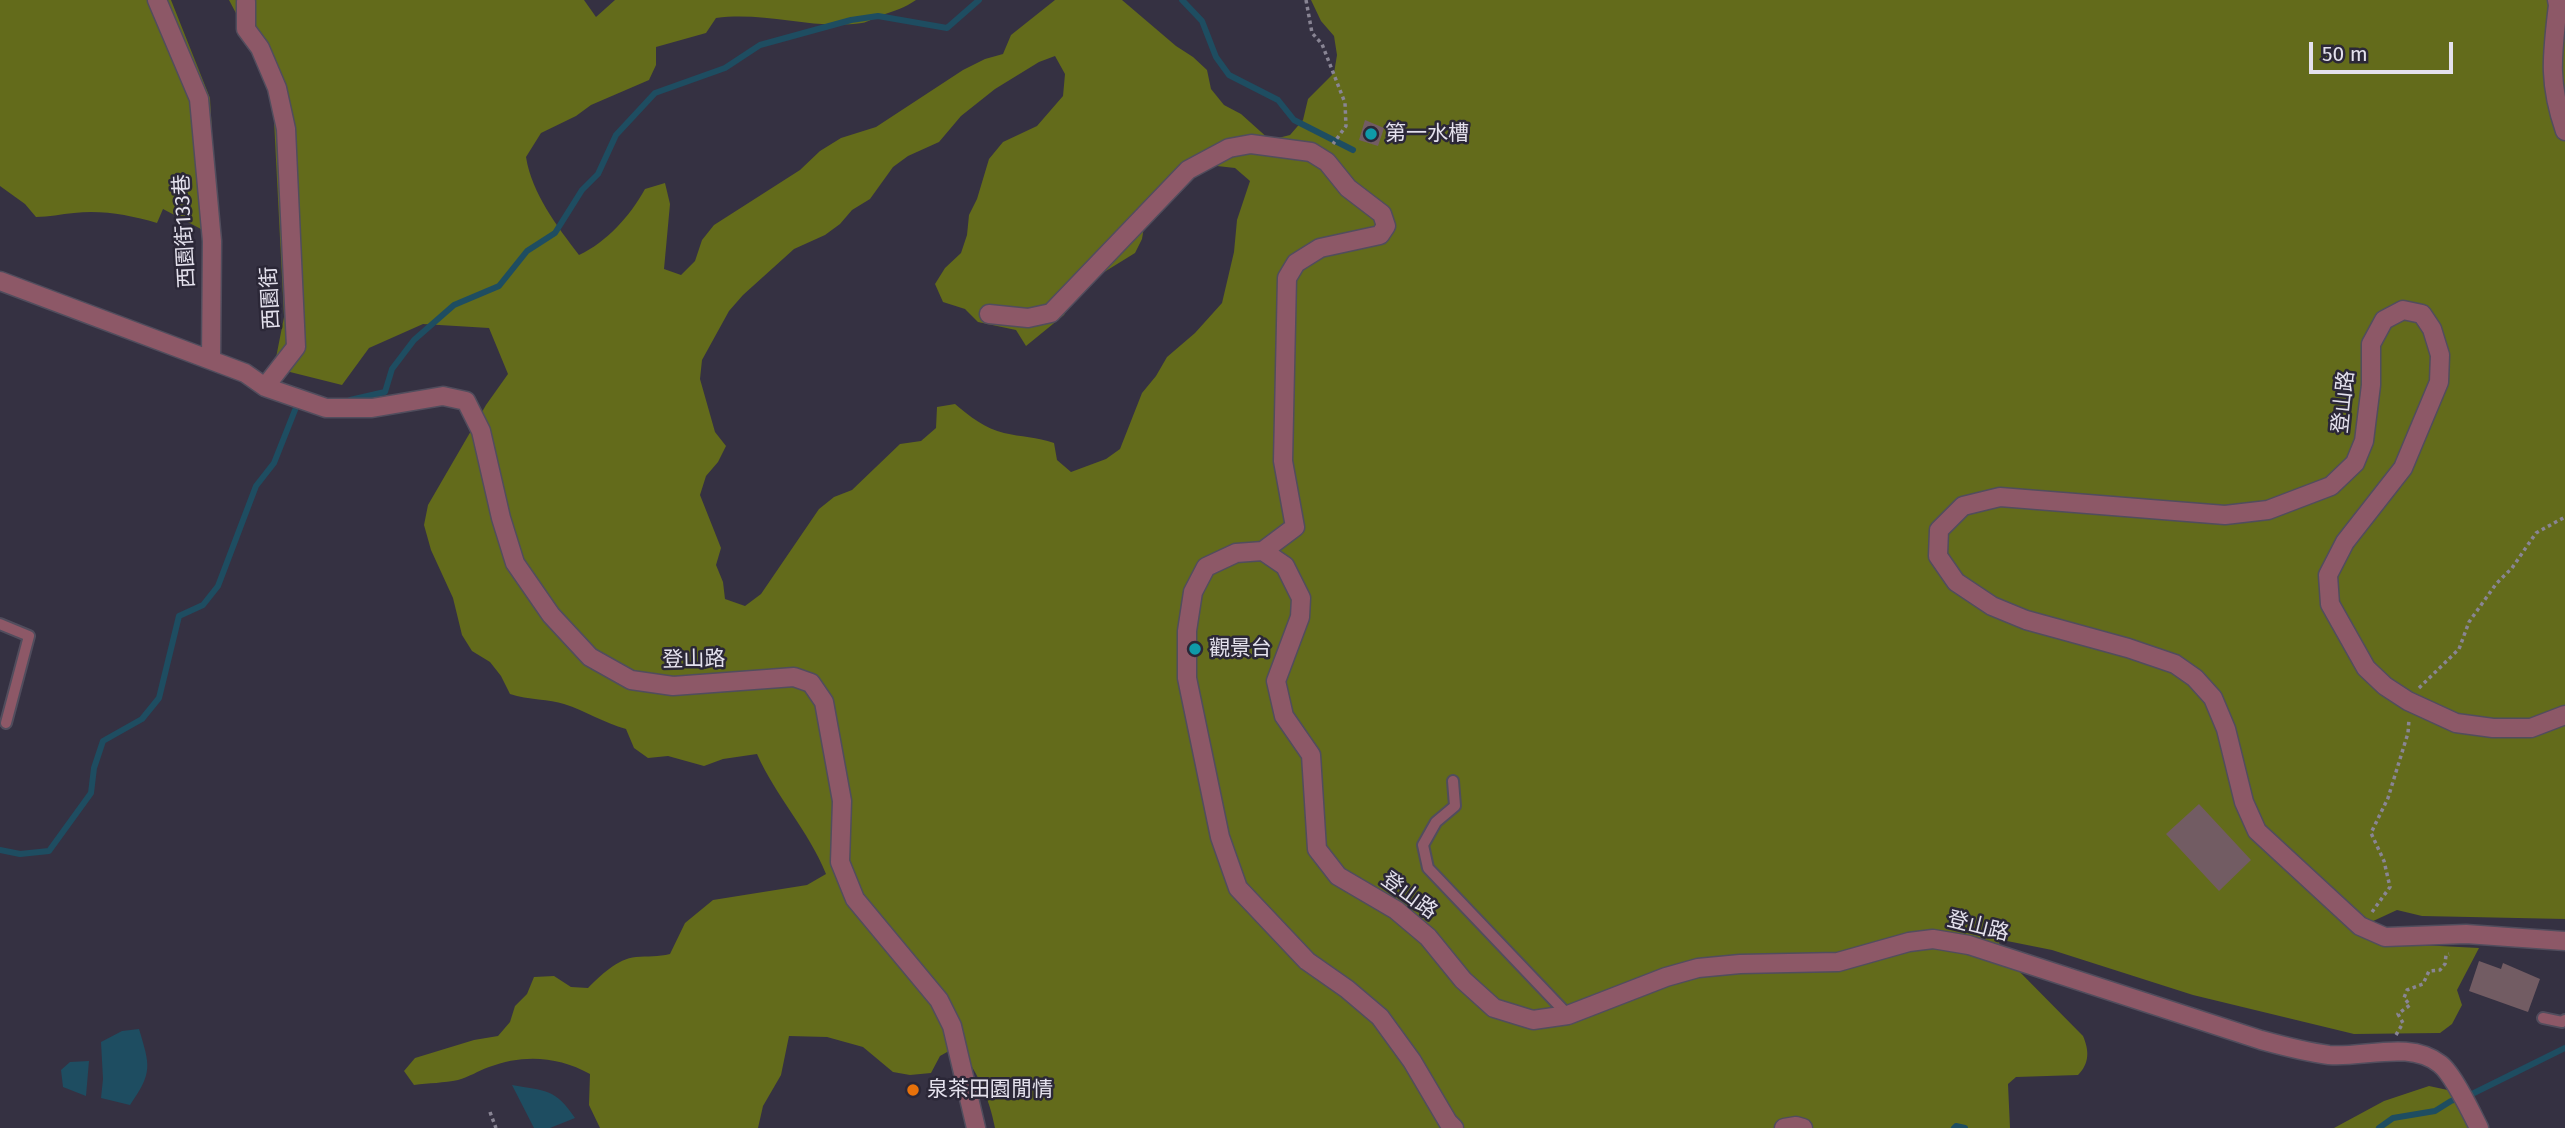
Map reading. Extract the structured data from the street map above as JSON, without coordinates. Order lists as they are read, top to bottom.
{
  "streets": {
    "street": ["西園街133巷", "西園街", "登山路"]
  },
  "crossings": [
    ["西園街", "登山路"]
  ],
  "places": ["第一水槽", "觀景台", "泉茶田園閒情"],
  "scale_bar": "50 m"
}
